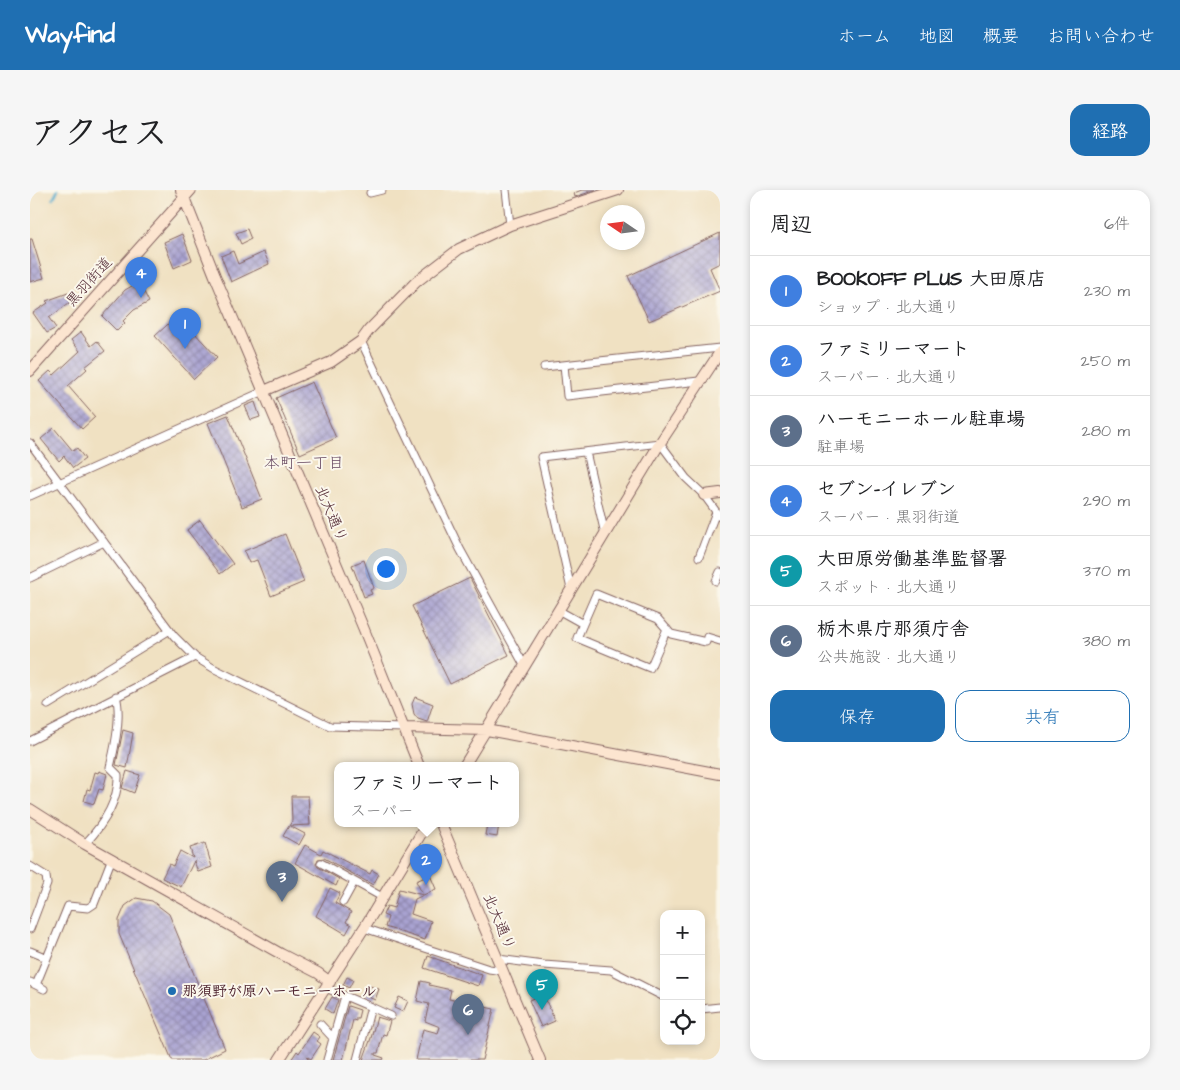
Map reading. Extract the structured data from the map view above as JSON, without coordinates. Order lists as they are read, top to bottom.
{
  "streets": {
    "street": ["黒羽街道", "北大通り"]
  },
  "crossings": [
    ["黒羽街道", "北大通り"]
  ],
  "districts": ["本町一丁目"],
  "places": ["那須野が原ハーモニーホール"],
  "north": "left",
  "page": {
    "header": "Wayfind",
    "nav": [
      "ホーム",
      "地図",
      "概要",
      "お問い合わせ"
    ],
    "title": "アクセス",
    "buttons": [
      "経路",
      ["保存", "共有"]
    ],
    "heading": ["周辺", "6件"],
    "list": [
      {
        "mark": "1",
        "name": "BOOKOFF PLUS 大田原店",
        "note": "ショップ · 北大通り",
        "value": "230 m"
      },
      {
        "mark": "2",
        "name": "ファミリーマート",
        "note": "スーパー · 北大通り",
        "value": "250 m"
      },
      {
        "mark": "3",
        "name": "ハーモニーホール駐車場",
        "note": "駐車場",
        "value": "280 m"
      },
      {
        "mark": "4",
        "name": "セブン-イレブン",
        "note": "スーパー · 黒羽街道",
        "value": "290 m"
      },
      {
        "mark": "5",
        "name": "大田原労働基準監督署",
        "note": "スポット · 北大通り",
        "value": "370 m"
      },
      {
        "mark": "6",
        "name": "栃木県庁那須庁舎",
        "note": "公共施設 · 北大通り",
        "value": "380 m"
      }
    ],
    "pins": [
      "4",
      "1",
      "2",
      "3",
      "5",
      "6"
    ],
    "popup": ["ファミリーマート", "スーパー"],
    "map_buttons": ["+", "−"]
  }
}
